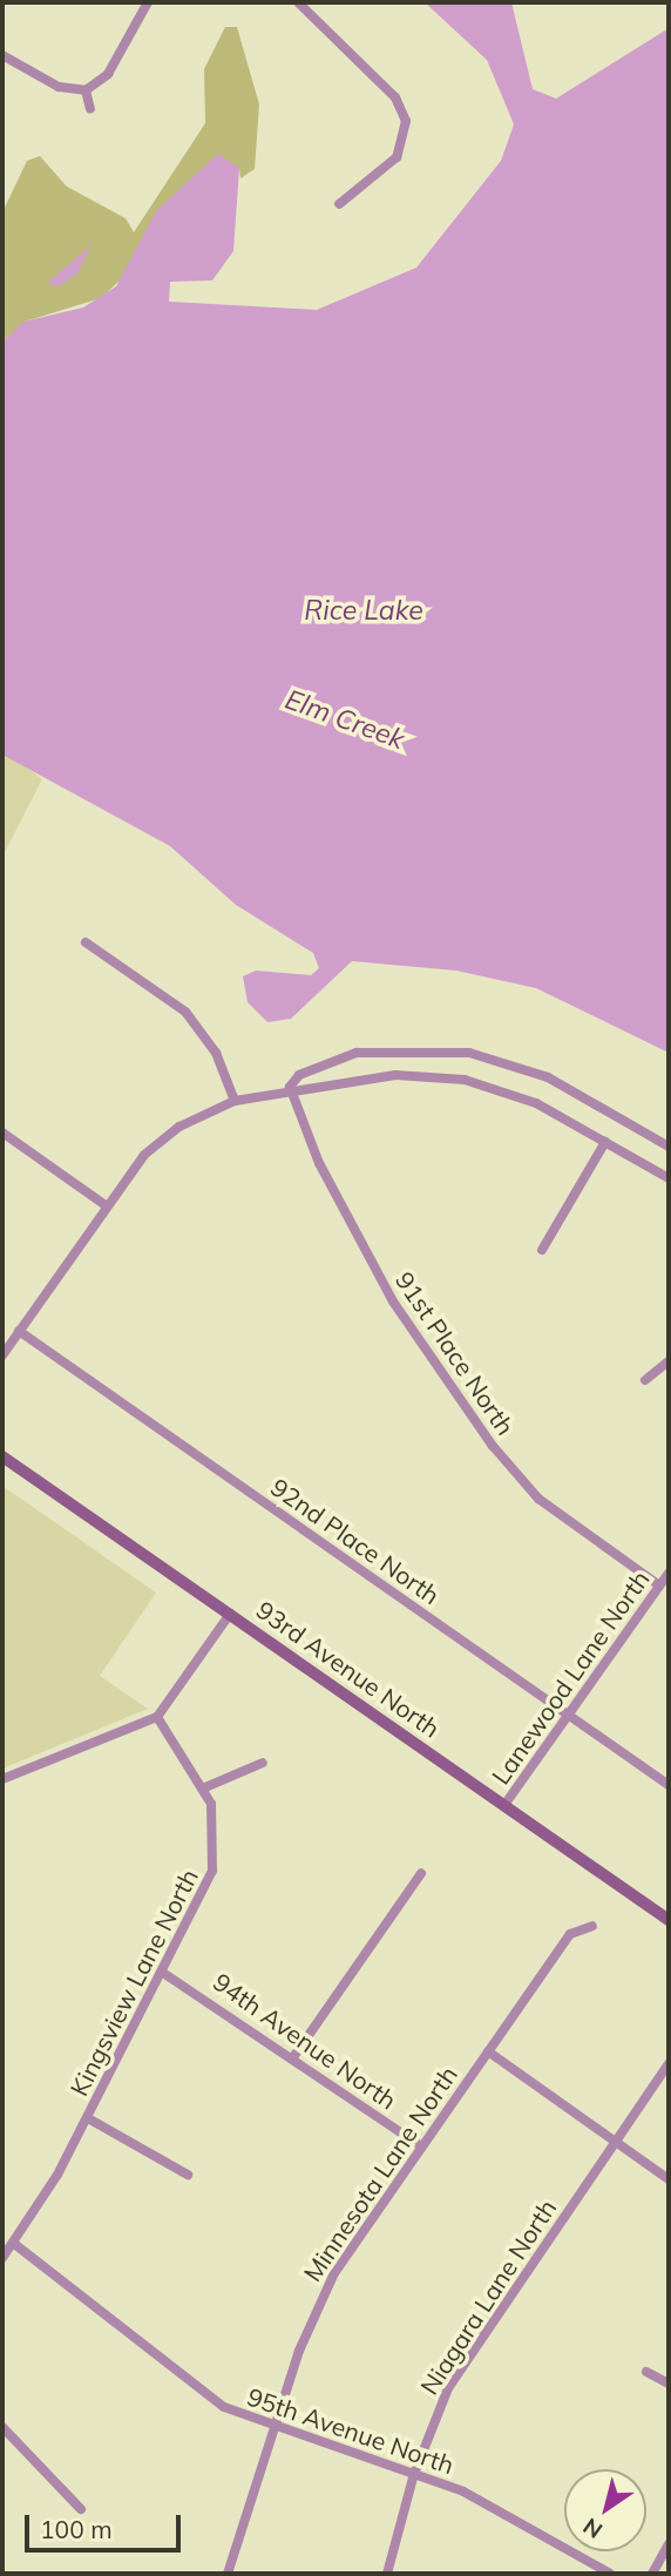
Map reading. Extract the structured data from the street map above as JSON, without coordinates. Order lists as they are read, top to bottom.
{
  "streets": {
    "main road": ["93rd Avenue North"],
    "street": [
      "91st Place North",
      "92nd Place North",
      "Lanewood Lane North",
      "Kingsview Lane North",
      "94th Avenue North",
      "Minnesota Lane North",
      "Niagara Lane North",
      "95th Avenue North"
    ]
  },
  "crossings": [
    ["91st Place North", "Lanewood Lane North"],
    ["92nd Place North", "Lanewood Lane North"],
    ["93rd Avenue North", "Lanewood Lane North"],
    ["Kingsview Lane North", "94th Avenue North"],
    ["Kingsview Lane North", "95th Avenue North"],
    ["94th Avenue North", "Minnesota Lane North"],
    ["Minnesota Lane North", "95th Avenue North"],
    ["Niagara Lane North", "95th Avenue North"]
  ],
  "water": ["Rice Lake", "Elm Creek"],
  "scale_bar": "100 m",
  "north": "bottom left"
}
